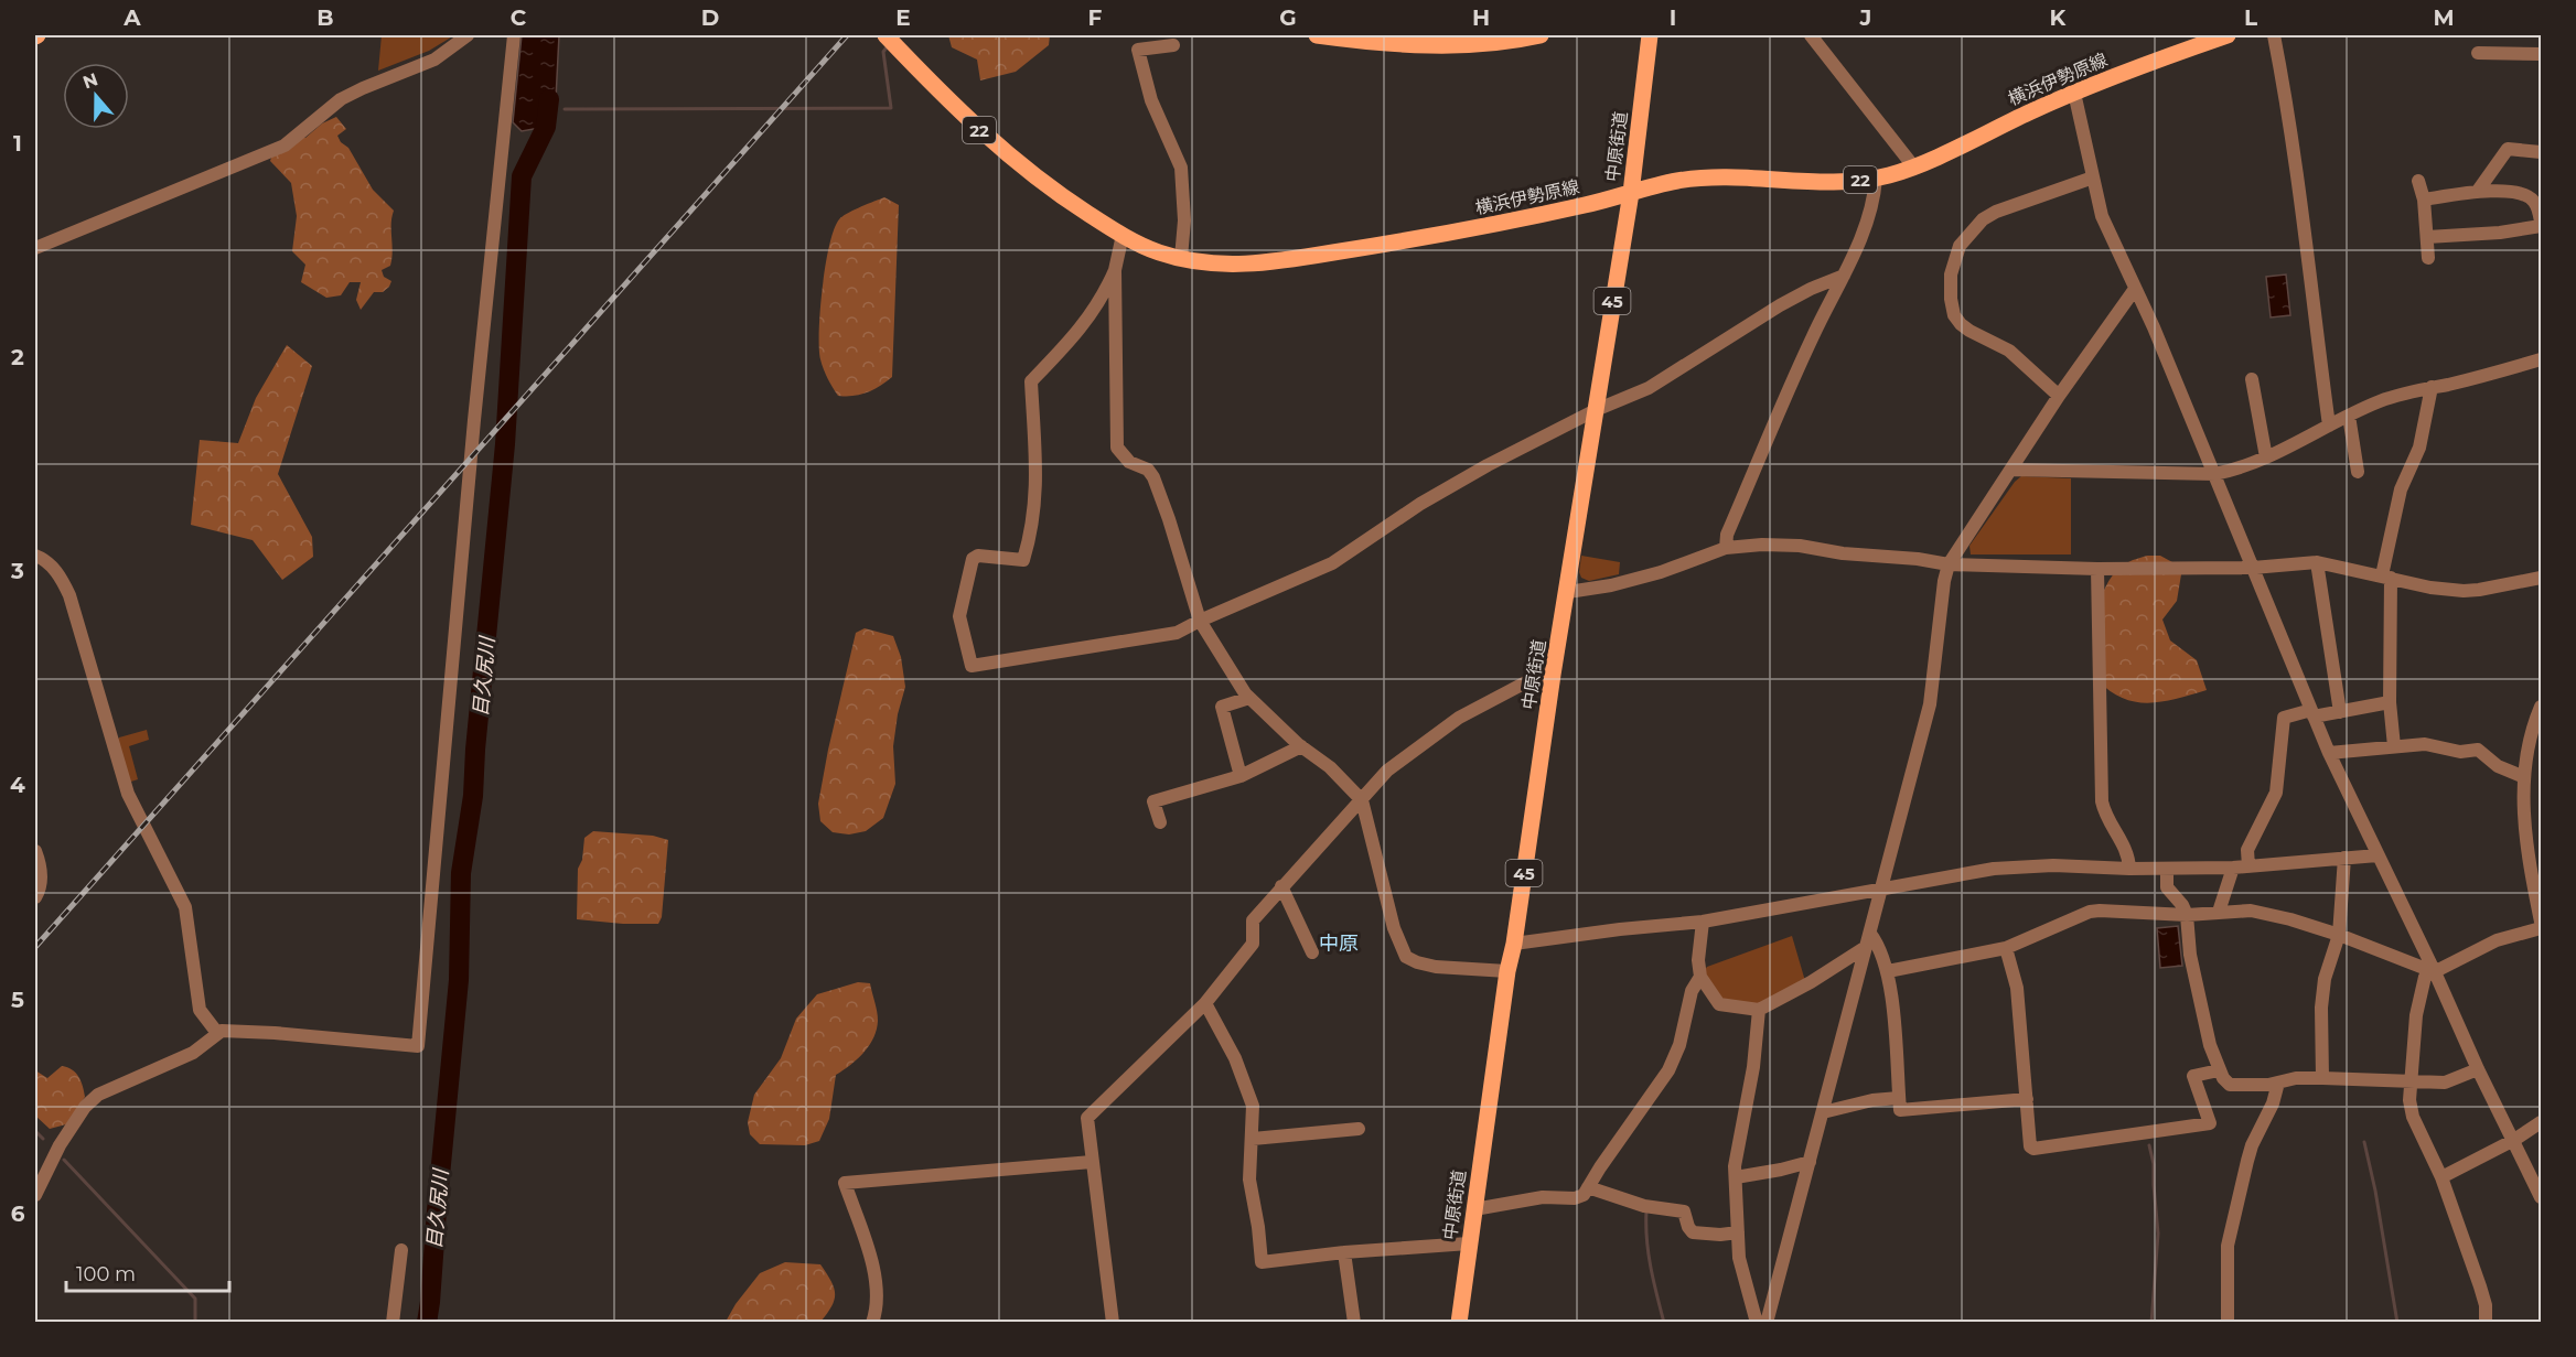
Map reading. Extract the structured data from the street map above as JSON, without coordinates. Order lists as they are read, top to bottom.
{
  "streets": {
    "main road": [
      "横浜伊勢原線",
      "22",
      "中原街道",
      "45"
    ]
  },
  "crossings": [
    ["横浜伊勢原線", "中原街道"]
  ],
  "districts": ["中原"],
  "water": ["目久尻川"],
  "scale_bar": "100 m",
  "north": "top",
  "grid": {
    "columns": [
      "A",
      "B",
      "C",
      "D",
      "E",
      "F",
      "G",
      "H",
      "I",
      "J",
      "K",
      "L",
      "M"
    ],
    "rows": [
      "1",
      "2",
      "3",
      "4",
      "5",
      "6"
    ]
  }
}
